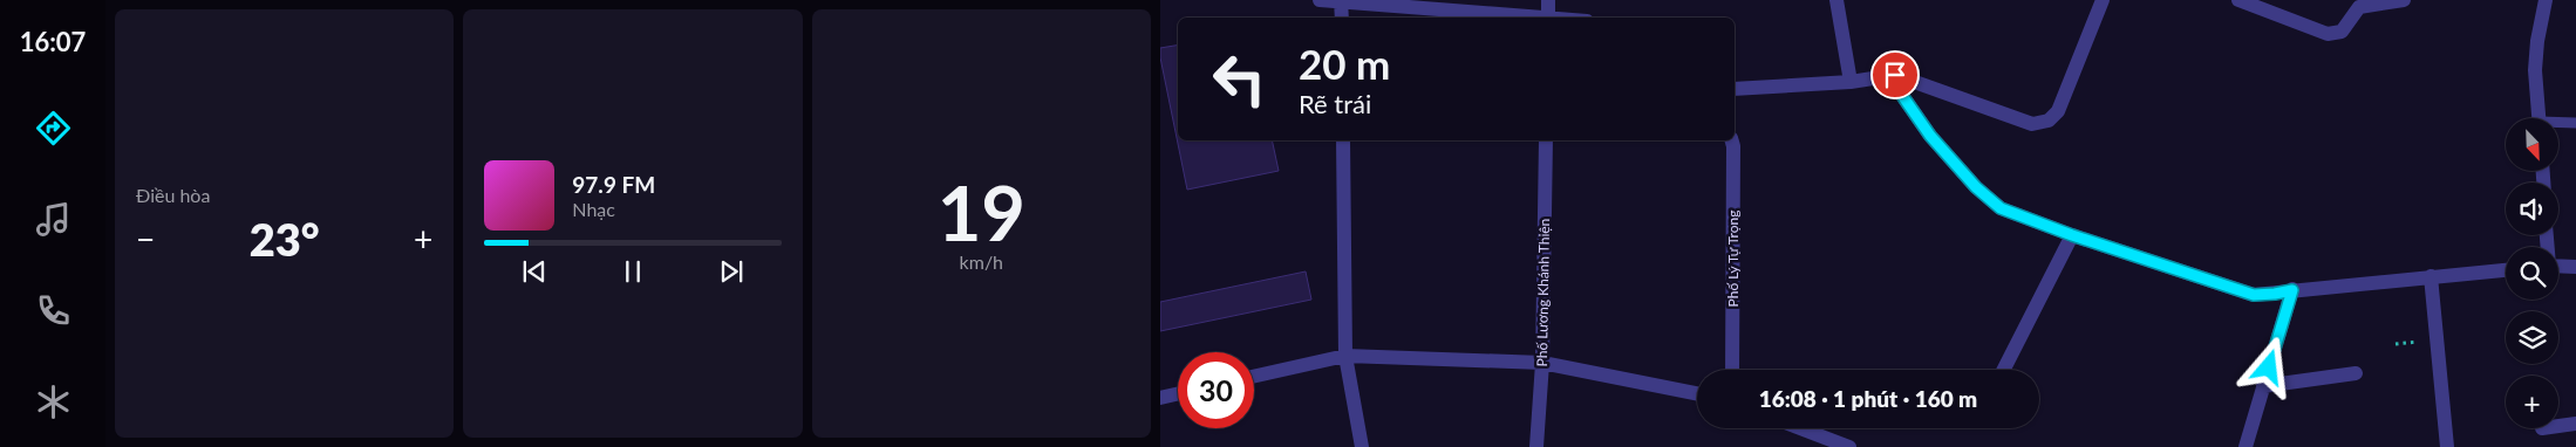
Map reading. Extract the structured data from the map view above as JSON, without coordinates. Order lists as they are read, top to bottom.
{
  "streets": {
    "street": ["Phố Lý Tự Trọng", "Phố Lương Khánh Thiện"]
  },
  "north": "bottom right",
  "page": {
    "tabs": "16:07",
    "tile": [
      "Điều hòa",
      ["19", "km/h"]
    ],
    "turn": ["20 m", "Rẽ trái"],
    "map_buttons": "+",
    "song": ["97.9 FM", "Nhạc"],
    "heat": ["−", "23°", "+"],
    "limit": "30",
    "trip": "16:08 · 1 phút · 160 m"
  }
}
